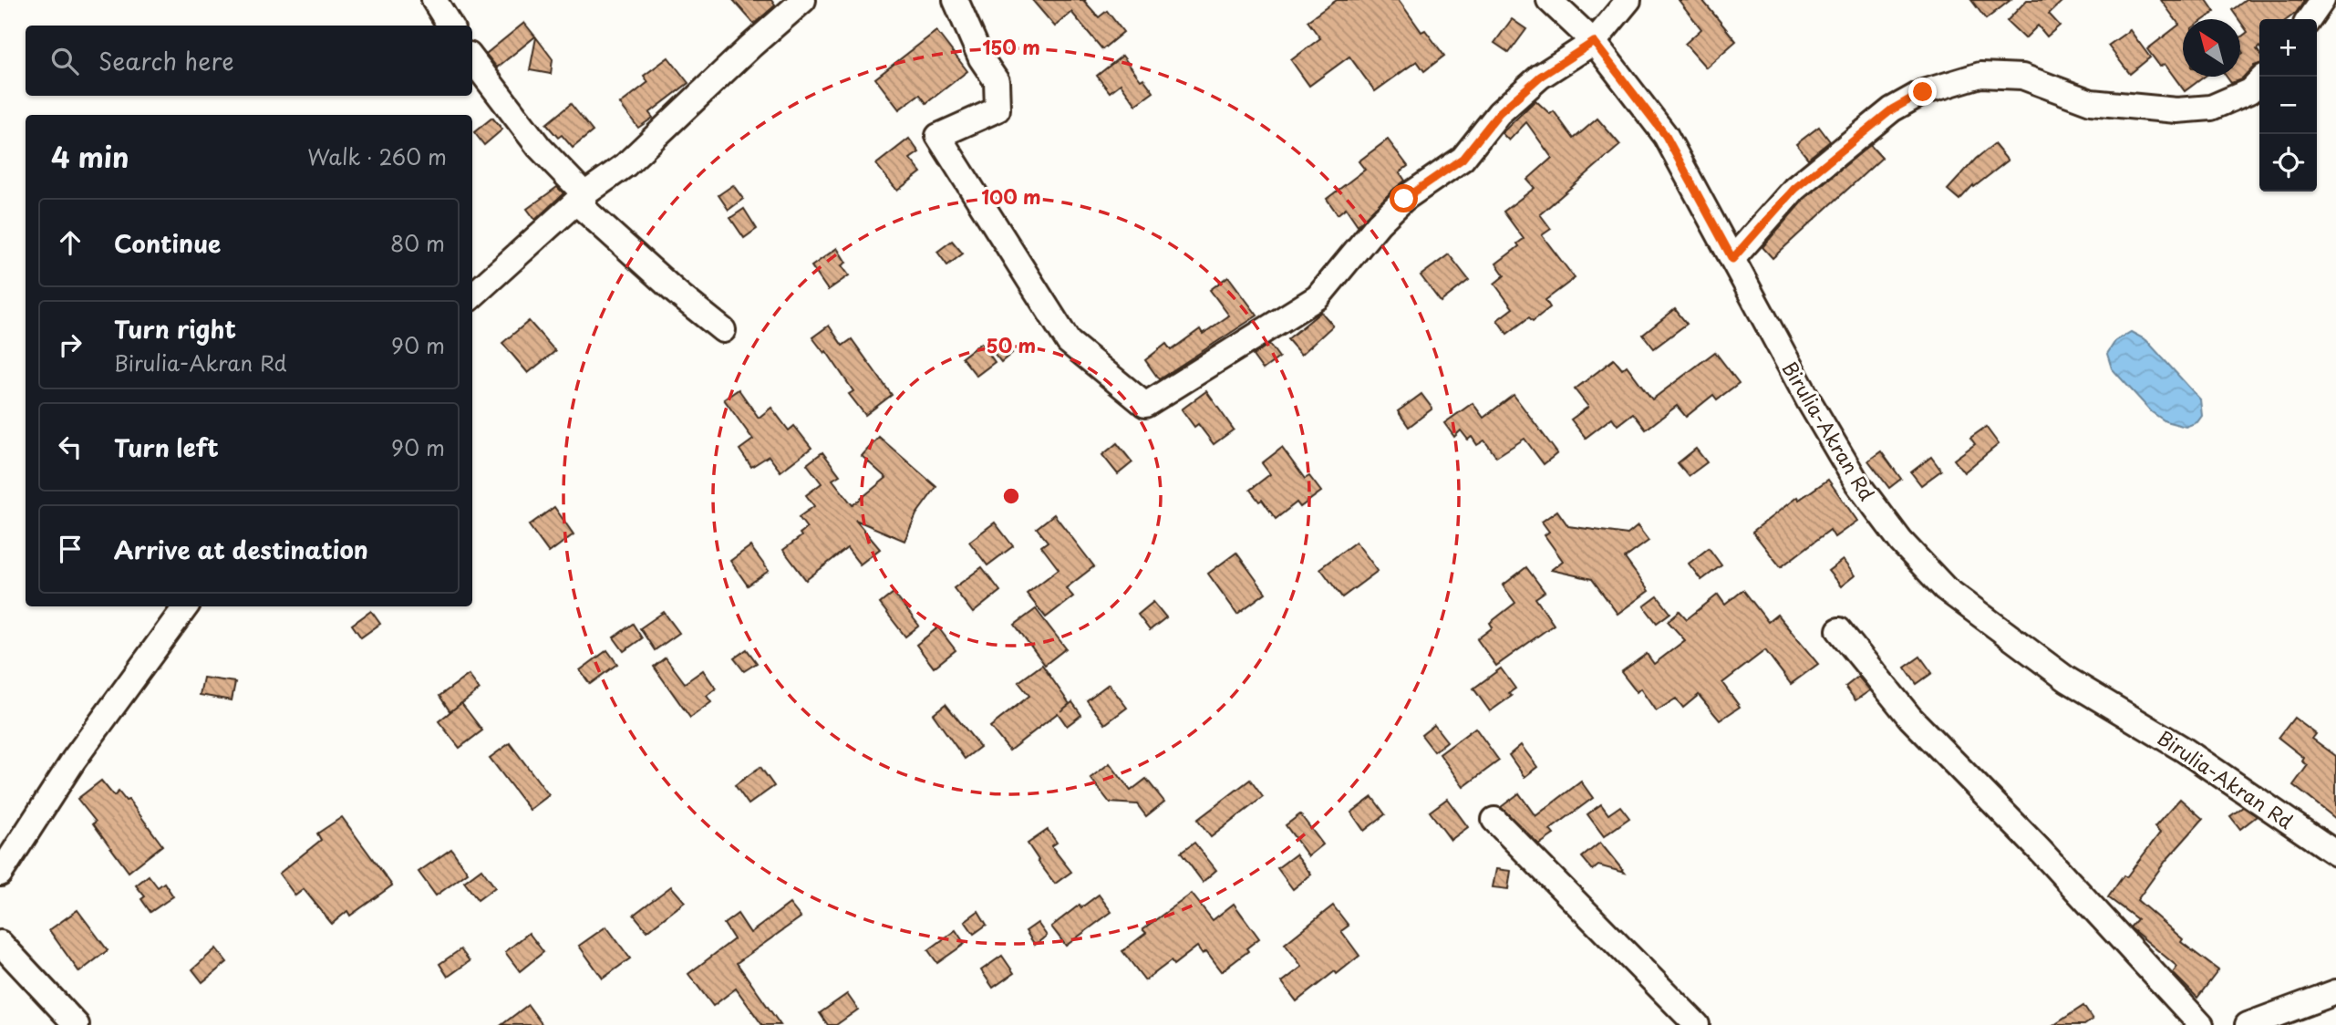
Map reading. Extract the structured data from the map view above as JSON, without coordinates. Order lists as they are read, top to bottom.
{
  "streets": {
    "street": ["Birulia-Akran Rd"]
  },
  "north": "top left",
  "page": {
    "map_buttons": ["+", "−"],
    "search": "Search here",
    "heading": ["4 min", "Walk · 260 m"],
    "list": [
      ["Continue", "80 m"],
      ["Turn right", "Birulia-Akran Rd", "90 m"],
      ["Turn left", "90 m"],
      "Arrive at destination"
    ]
  },
  "rings": ["150 m", "100 m", "50 m"]
}
